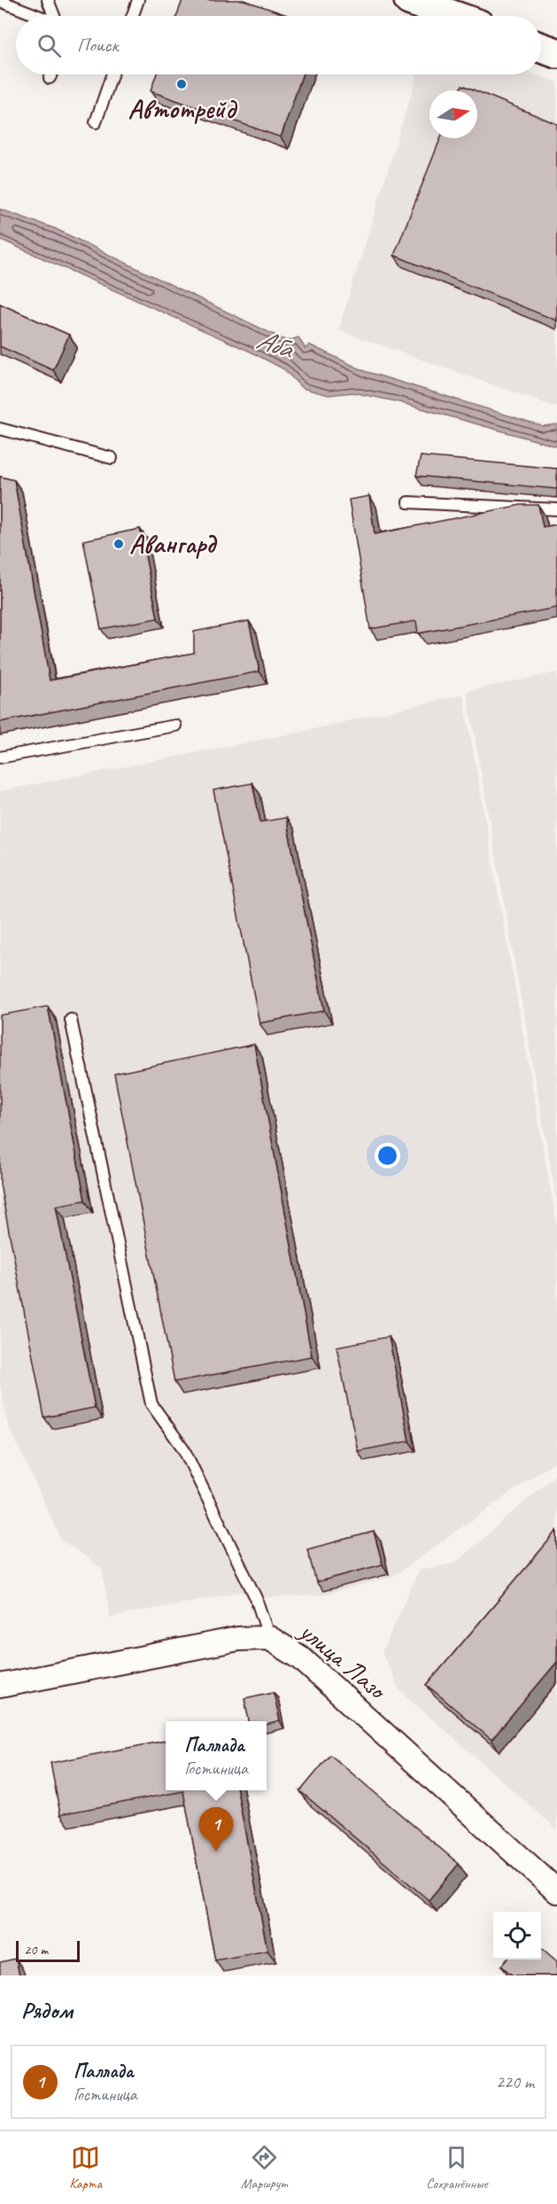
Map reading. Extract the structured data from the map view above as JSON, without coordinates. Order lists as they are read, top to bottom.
{
  "streets": {
    "street": ["улица Лазо"]
  },
  "water": ["Аба"],
  "places": ["Автотрейд", "Авангард"],
  "scale_bar": "20 m",
  "north": "right",
  "page": {
    "search": "Поиск",
    "popup": ["Паллада", "Гостиница"],
    "pins": "1",
    "scale": "20 m",
    "heading": "Рядом",
    "list": [
      {
        "mark": "1",
        "name": "Паллада",
        "note": "Гостиница",
        "value": "220 m"
      }
    ],
    "nav": ["Карта", "Маршрут", "Сохранённые"]
  }
}
